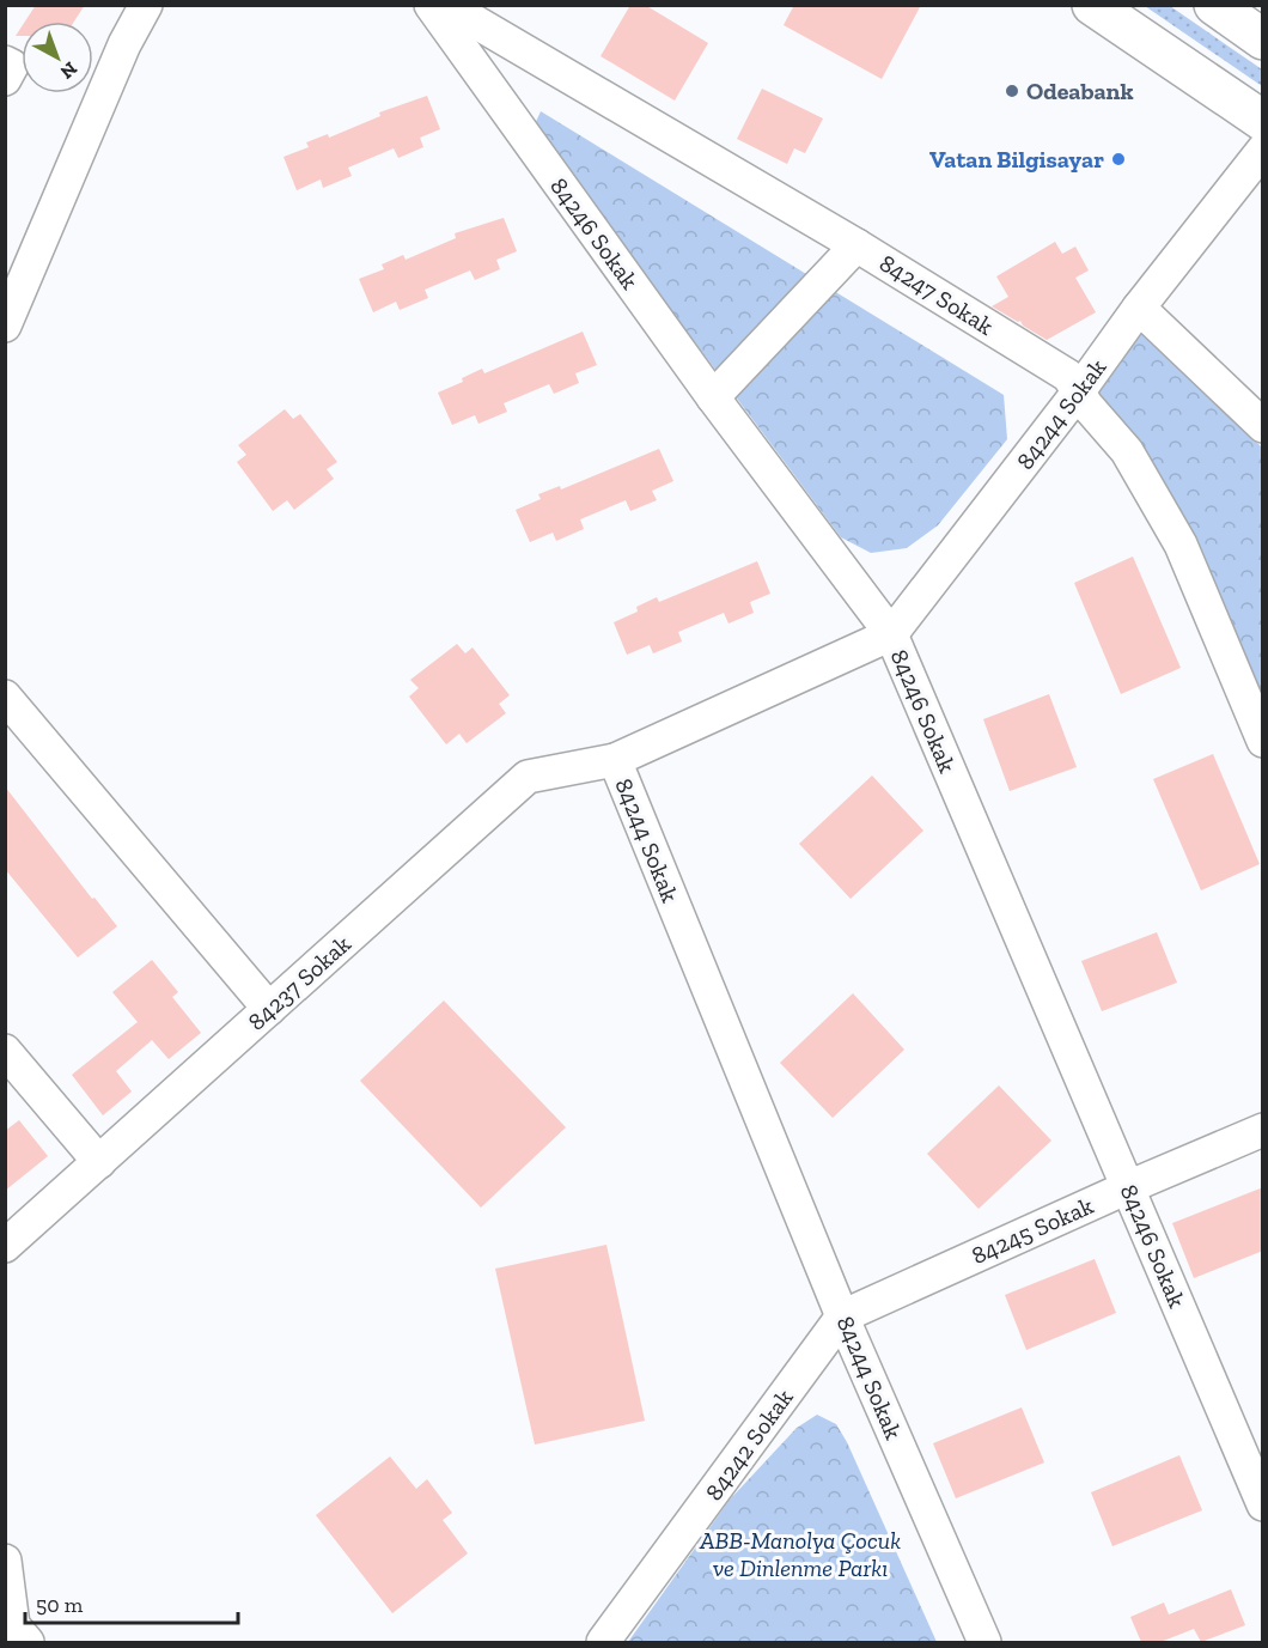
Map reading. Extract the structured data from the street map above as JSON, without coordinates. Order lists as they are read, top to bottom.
{
  "streets": {
    "street": [
      "84246 Sokak",
      "84247 Sokak",
      "84244 Sokak",
      "84237 Sokak",
      "84245 Sokak",
      "84242 Sokak"
    ]
  },
  "crossings": [
    ["84246 Sokak", "84244 Sokak"],
    ["84246 Sokak", "84245 Sokak"],
    ["84247 Sokak", "84244 Sokak"],
    ["84244 Sokak", "84237 Sokak"],
    ["84244 Sokak", "84245 Sokak"],
    ["84244 Sokak", "84242 Sokak"],
    ["84245 Sokak", "84242 Sokak"]
  ],
  "parks": ["ABB-Manolya Çocuk ve Dinlenme Parkı"],
  "places": ["Odeabank", "Vatan Bilgisayar"],
  "scale_bar": "50 m",
  "north": "bottom right"
}
